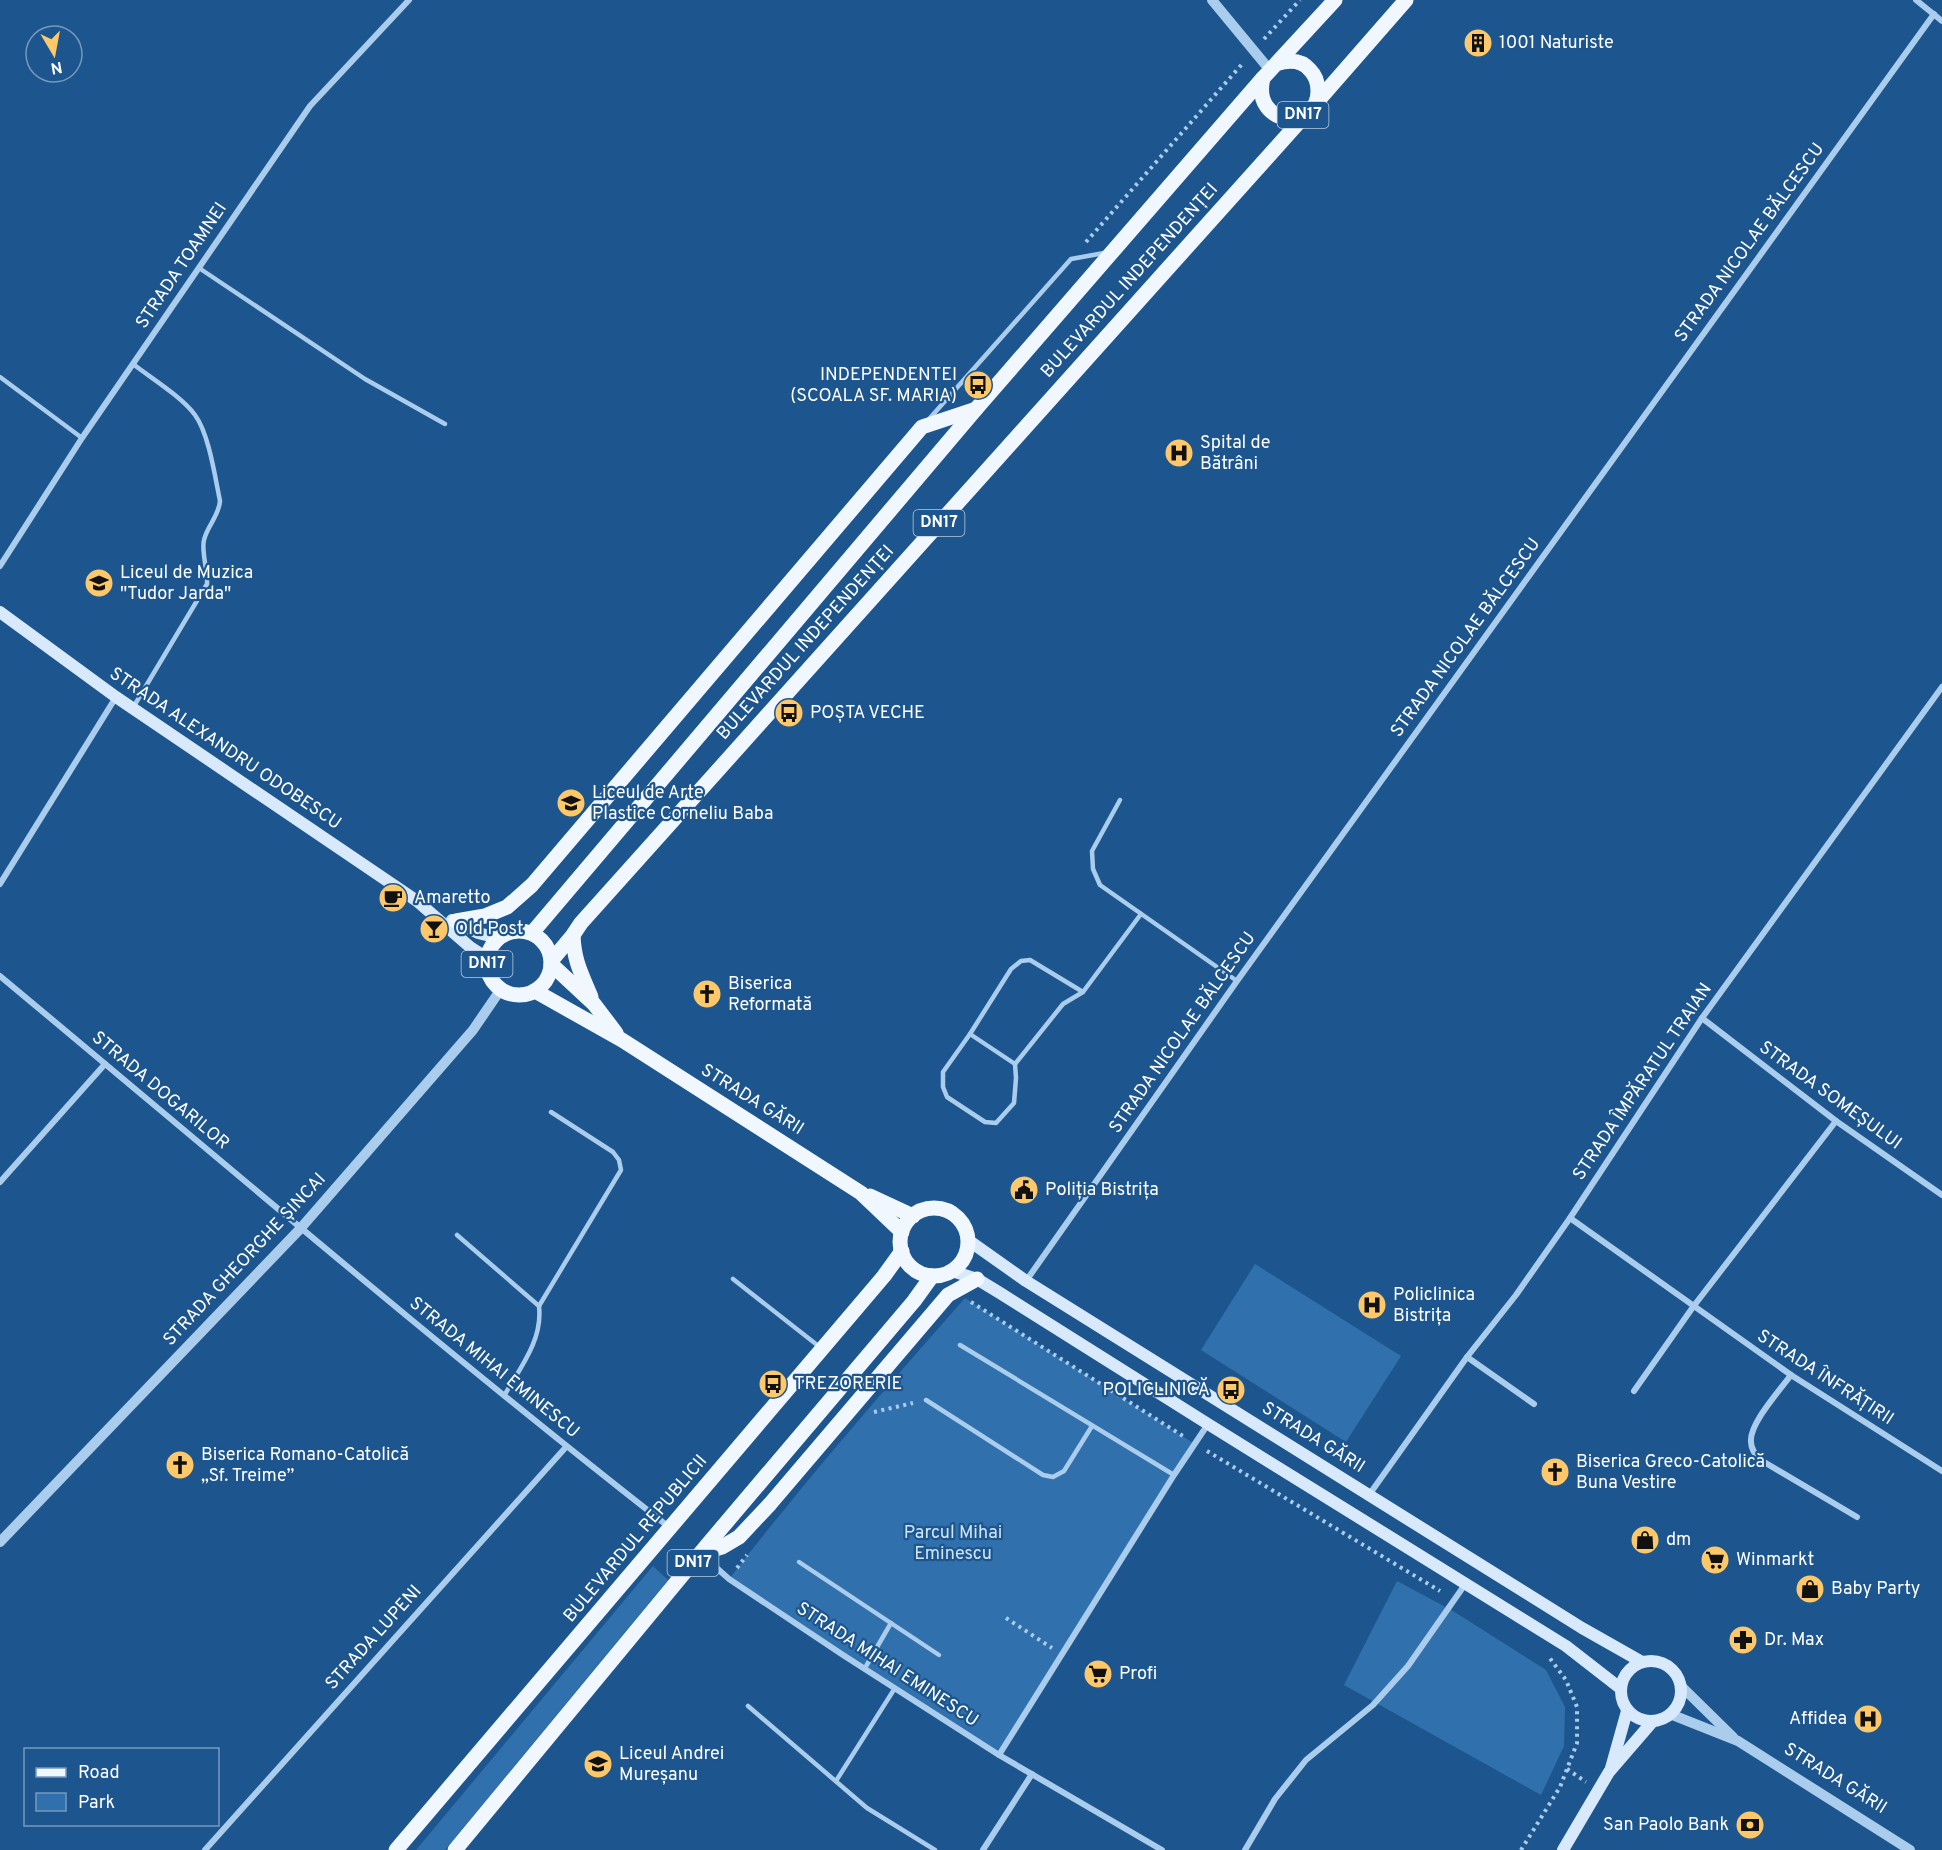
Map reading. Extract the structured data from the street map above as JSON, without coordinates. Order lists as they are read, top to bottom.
{
  "streets": {
    "main road": [
      "DN17",
      "BULEVARDUL INDEPENDENȚEI",
      "STRADA ALEXANDRU ODOBESCU",
      "STRADA GĂRII",
      "BULEVARDUL REPUBLICII"
    ],
    "street": [
      "STRADA NICOLAE BĂLCESCU",
      "STRADA TOAMNEI",
      "STRADA ÎMPĂRATUL TRAIAN",
      "STRADA DOGARILOR",
      "STRADA SOMEȘULUI",
      "STRADA GHEORGHE ȘINCAI",
      "STRADA MIHAI EMINESCU",
      "STRADA ÎNFRĂȚIRII",
      "STRADA LUPENI"
    ]
  },
  "crossings": [
    ["DN17", "BULEVARDUL INDEPENDENȚEI"],
    ["DN17", "STRADA ALEXANDRU ODOBESCU"],
    ["DN17", "STRADA GĂRII"],
    ["DN17", "STRADA GHEORGHE ȘINCAI"],
    ["DN17", "STRADA MIHAI EMINESCU"],
    ["DN17", "BULEVARDUL REPUBLICII"],
    ["STRADA NICOLAE BĂLCESCU", "STRADA GĂRII"],
    ["BULEVARDUL INDEPENDENȚEI", "STRADA ALEXANDRU ODOBESCU"],
    ["BULEVARDUL INDEPENDENȚEI", "STRADA GĂRII"],
    ["BULEVARDUL INDEPENDENȚEI", "STRADA GHEORGHE ȘINCAI"],
    ["STRADA ALEXANDRU ODOBESCU", "STRADA GĂRII"],
    ["STRADA ALEXANDRU ODOBESCU", "STRADA GHEORGHE ȘINCAI"],
    ["STRADA ÎMPĂRATUL TRAIAN", "STRADA SOMEȘULUI"],
    ["STRADA ÎMPĂRATUL TRAIAN", "STRADA GĂRII"],
    ["STRADA ÎMPĂRATUL TRAIAN", "STRADA ÎNFRĂȚIRII"],
    ["STRADA DOGARILOR", "STRADA GHEORGHE ȘINCAI"],
    ["STRADA DOGARILOR", "STRADA MIHAI EMINESCU"],
    ["STRADA GĂRII", "STRADA GHEORGHE ȘINCAI"],
    ["STRADA GĂRII", "BULEVARDUL REPUBLICII"],
    ["STRADA GHEORGHE ȘINCAI", "STRADA MIHAI EMINESCU"],
    ["STRADA MIHAI EMINESCU", "BULEVARDUL REPUBLICII"],
    ["STRADA MIHAI EMINESCU", "STRADA LUPENI"]
  ],
  "parks": ["Parcul Mihai Eminescu"],
  "places": {
    "building": ["1001 Naturiste"],
    "bus stop": [
      "INDEPENDENTEI (SCOALA SF. MARIA)",
      "POȘTA VECHE",
      "TREZORERIE",
      "POLICLINICĂ"
    ],
    "hospital": ["Spital de Bătrâni", "Policlinica Bistrița", "Affidea"],
    "school or university": ["Liceul de Muzica \"Tudor Jarda\"", "Liceul de Arte Plastice Corneliu Baba", "Liceul Andrei Mureșanu"],
    "cafe": ["Amaretto"],
    "bar": ["Old Post"],
    "church": ["Biserica Reformată", "Biserica Romano-Catolică „Sf. Treime”", "Biserica Greco-Catolică Buna Vestire"],
    "public building": ["Poliția Bistrița"],
    "shop": ["dm", "Baby Party"],
    "supermarket": ["Winmarkt", "Profi"],
    "pharmacy": ["Dr. Max"],
    "bank": ["San Paolo Bank"]
  },
  "legend": ["Road", "Park"],
  "north": "bottom"
}
